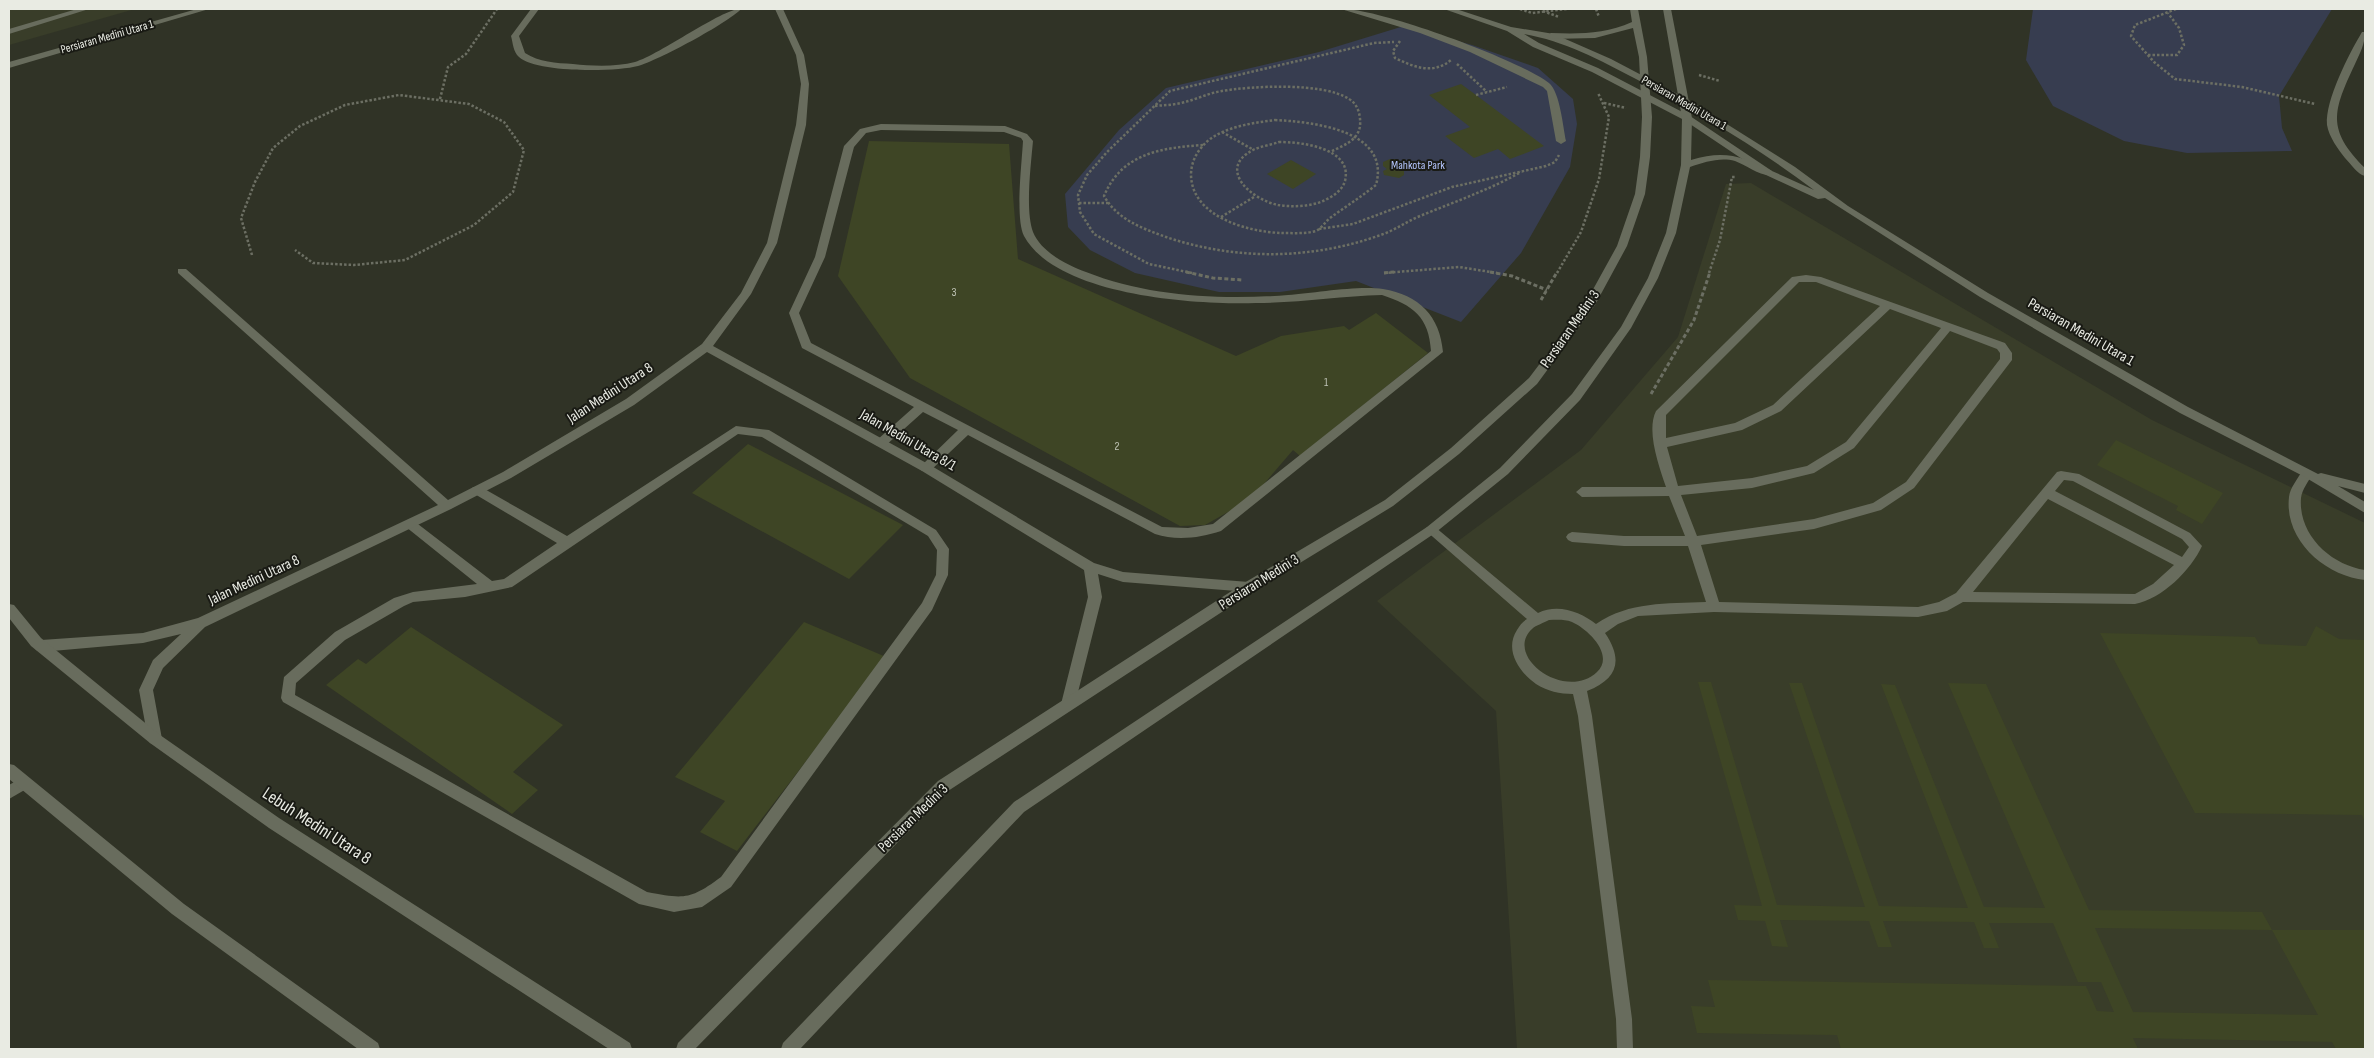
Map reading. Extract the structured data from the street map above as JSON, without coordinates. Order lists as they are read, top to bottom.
{
  "streets": {
    "street": [
      "Persiaran Medini Utara 1",
      "Persiaran Medini 3",
      "Jalan Medini Utara 8",
      "Jalan Medini Utara 8/1",
      "Lebuh Medini Utara 8"
    ]
  },
  "crossings": [
    ["Persiaran Medini Utara 1", "Persiaran Medini 3"],
    ["Persiaran Medini 3", "Jalan Medini Utara 8/1"],
    ["Jalan Medini Utara 8", "Jalan Medini Utara 8/1"],
    ["Jalan Medini Utara 8", "Lebuh Medini Utara 8"]
  ],
  "parks": ["Mahkota Park"],
  "house_numbers": ["3", "1", "2"]
}
